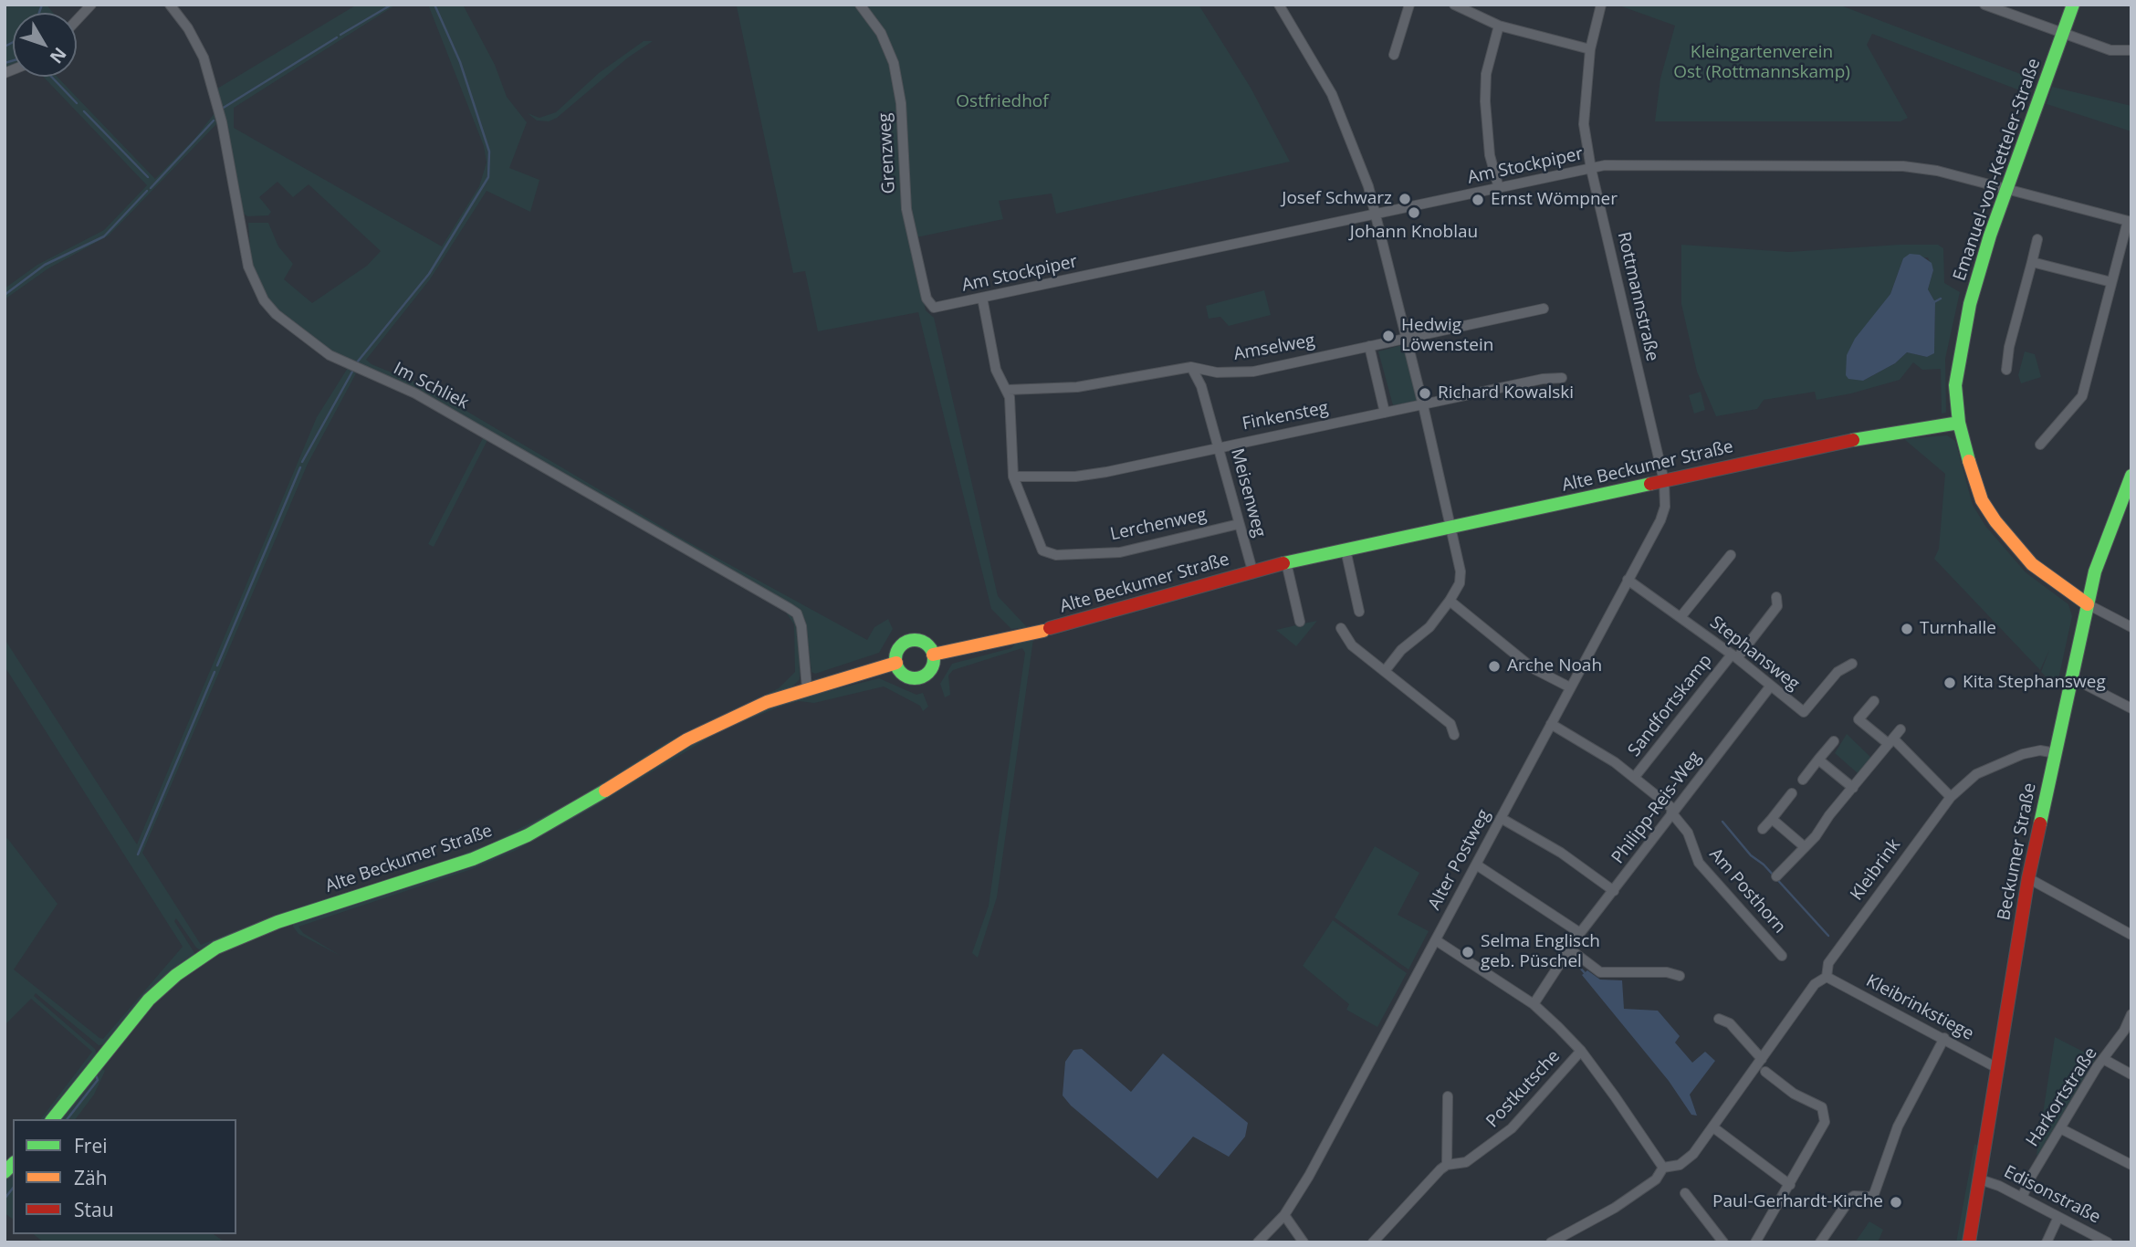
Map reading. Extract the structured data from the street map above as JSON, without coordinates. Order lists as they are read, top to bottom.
{
  "streets": {
    "street": [
      "Grenzweg",
      "Am Stockpiper",
      "Emanuel-von-Ketteler-Straße",
      "Rottmannstraße",
      "Amselweg",
      "Im Schliek",
      "Finkensteg",
      "Alte Beckumer Straße",
      "Meisenweg",
      "Lerchenweg",
      "Stephansweg",
      "Sandfortskamp",
      "Philipp-Reis-Weg",
      "Beckumer Straße",
      "Alter Postweg",
      "Kleibrink",
      "Am Posthorn",
      "Kleibrinkstiege",
      "Postkutsche",
      "Harkortstraße",
      "Edisonstraße"
    ]
  },
  "crossings": [
    ["Grenzweg", "Am Stockpiper"],
    ["Am Stockpiper", "Emanuel-von-Ketteler-Straße"],
    ["Am Stockpiper", "Rottmannstraße"],
    ["Am Stockpiper", "Lerchenweg"],
    ["Emanuel-von-Ketteler-Straße", "Alte Beckumer Straße"],
    ["Emanuel-von-Ketteler-Straße", "Beckumer Straße"],
    ["Rottmannstraße", "Alte Beckumer Straße"],
    ["Rottmannstraße", "Alter Postweg"],
    ["Amselweg", "Meisenweg"],
    ["Amselweg", "Lerchenweg"],
    ["Im Schliek", "Alte Beckumer Straße"],
    ["Finkensteg", "Meisenweg"],
    ["Finkensteg", "Lerchenweg"],
    ["Alte Beckumer Straße", "Meisenweg"],
    ["Alte Beckumer Straße", "Alter Postweg"],
    ["Meisenweg", "Lerchenweg"],
    ["Stephansweg", "Sandfortskamp"],
    ["Stephansweg", "Philipp-Reis-Weg"],
    ["Stephansweg", "Alter Postweg"],
    ["Sandfortskamp", "Am Posthorn"],
    ["Philipp-Reis-Weg", "Am Posthorn"],
    ["Beckumer Straße", "Kleibrink"],
    ["Beckumer Straße", "Kleibrinkstiege"],
    ["Beckumer Straße", "Edisonstraße"],
    ["Alter Postweg", "Am Posthorn"],
    ["Kleibrink", "Kleibrinkstiege"],
    ["Harkortstraße", "Edisonstraße"]
  ],
  "parks": ["Kleingartenverein Ost (Rottmannskamp)", "Ostfriedhof"],
  "places": [
    "Josef Schwarz",
    "Ernst Wömpner",
    "Johann Knoblau",
    "Hedwig Löwenstein",
    "Richard Kowalski",
    "Turnhalle",
    "Arche Noah",
    "Kita Stephansweg",
    "Selma Englisch geb. Püschel",
    "Paul-Gerhardt-Kirche"
  ],
  "legend": ["Frei", "Zäh", "Stau"],
  "north": "bottom right"
}
